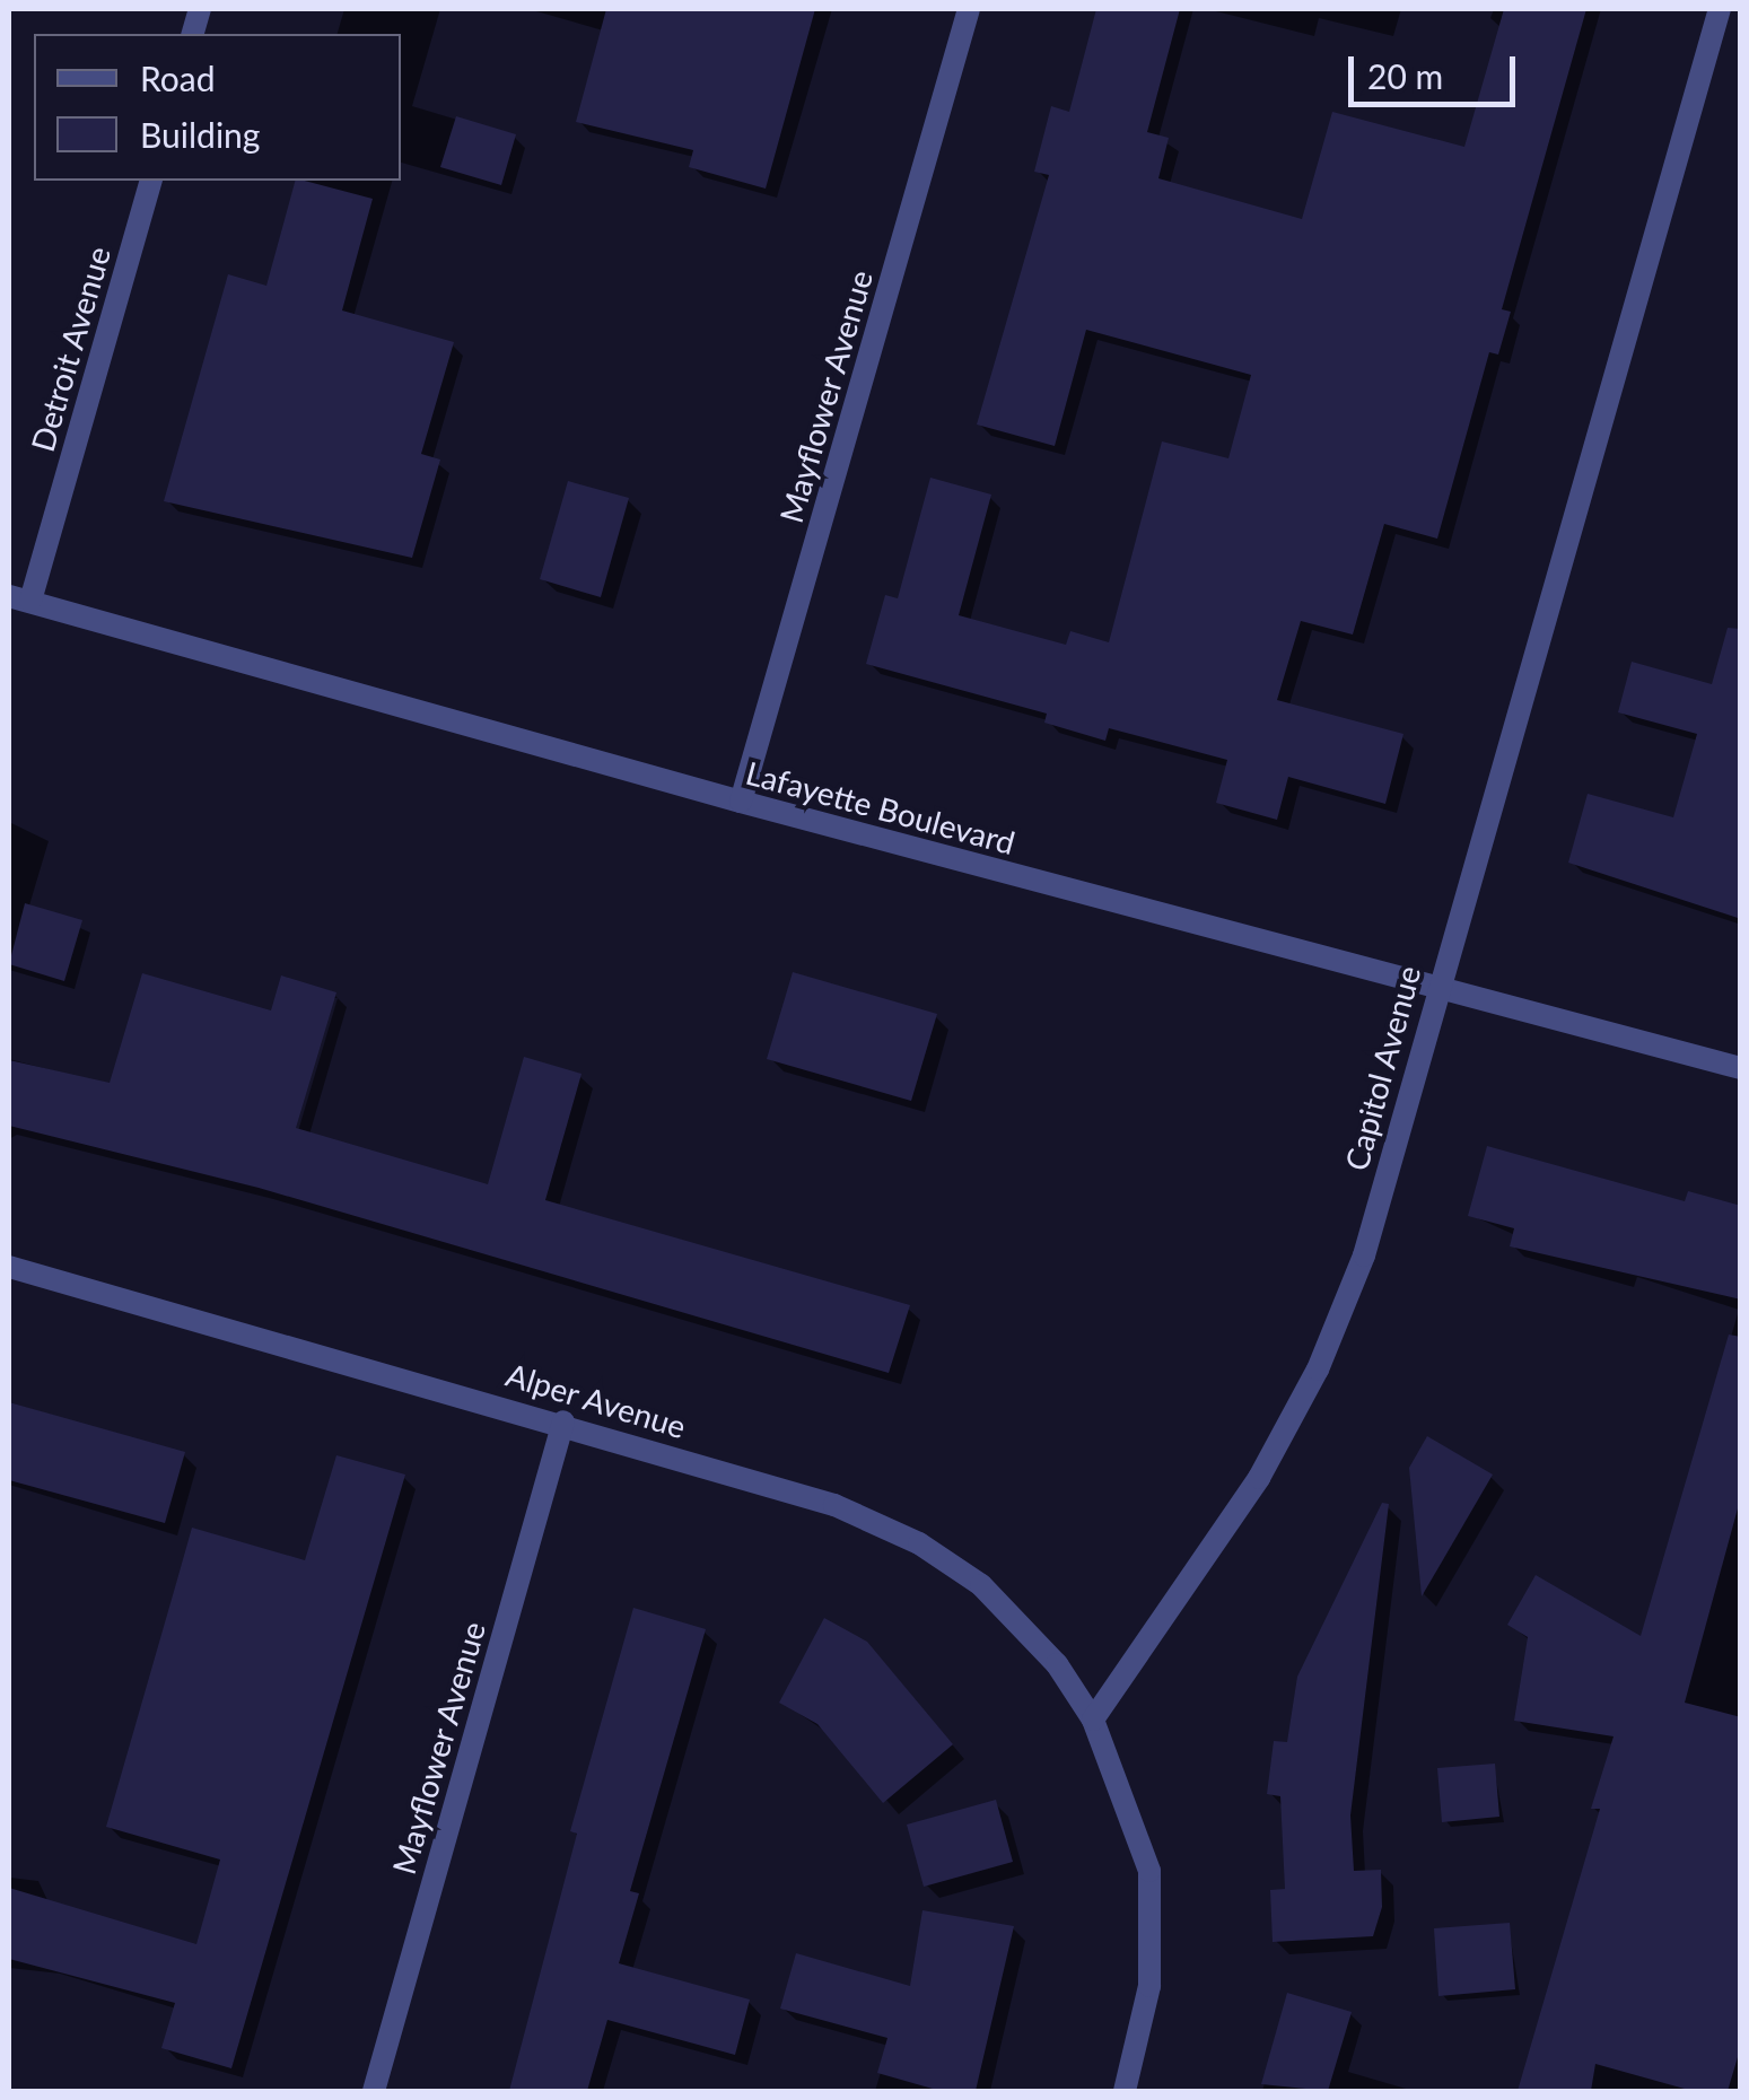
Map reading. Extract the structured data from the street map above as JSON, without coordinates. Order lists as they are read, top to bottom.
{
  "streets": {
    "street": [
      "Detroit Avenue",
      "Mayflower Avenue",
      "Lafayette Boulevard",
      "Capitol Avenue",
      "Alper Avenue"
    ]
  },
  "crossings": [
    ["Detroit Avenue", "Lafayette Boulevard"],
    ["Mayflower Avenue", "Lafayette Boulevard"],
    ["Mayflower Avenue", "Alper Avenue"],
    ["Lafayette Boulevard", "Capitol Avenue"],
    ["Capitol Avenue", "Alper Avenue"]
  ],
  "legend": ["Road", "Building"],
  "scale_bar": "20 m"
}
